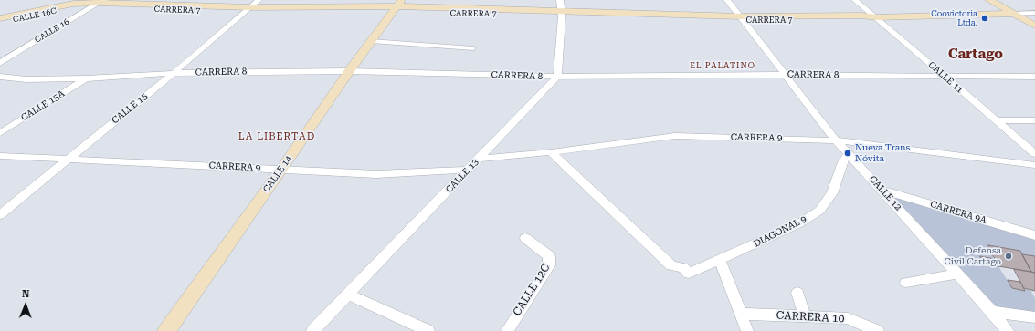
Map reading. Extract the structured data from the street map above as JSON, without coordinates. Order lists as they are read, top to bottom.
{
  "streets": {
    "main road": ["CARRERA 7", "CALLE 16C", "CALLE 14"],
    "street": [
      "CALLE 16",
      "CARRERA 8",
      "CALLE 11",
      "CALLE 15A",
      "CALLE 15",
      "CARRERA 9",
      "CALLE 13",
      "CALLE 12",
      "CARRERA 9A",
      "DIAGONAL 9",
      "CALLE 12C",
      "CARRERA 10"
    ]
  },
  "crossings": [
    ["CARRERA 7", "CALLE 16C"],
    ["CARRERA 7", "CALLE 16"],
    ["CARRERA 7", "CALLE 11"],
    ["CARRERA 7", "CALLE 15"],
    ["CARRERA 7", "CALLE 14"],
    ["CARRERA 7", "CALLE 12"],
    ["CARRERA 8", "CALLE 11"],
    ["CARRERA 8", "CALLE 15A"],
    ["CARRERA 8", "CALLE 15"],
    ["CARRERA 8", "CALLE 14"],
    ["CARRERA 8", "CALLE 13"],
    ["CARRERA 8", "CALLE 12"],
    ["CALLE 15", "CARRERA 9"],
    ["CARRERA 9", "CALLE 14"],
    ["CARRERA 9", "CALLE 13"],
    ["CARRERA 9", "CALLE 12"],
    ["CARRERA 9", "DIAGONAL 9"],
    ["CALLE 12", "CARRERA 9A"],
    ["CALLE 12", "DIAGONAL 9"]
  ],
  "districts": ["Cartago", "EL PALATINO", "LA LIBERTAD"],
  "places": ["Coovictoria Ltda.", "Nueva Trans Nóvita", "Defensa Civil Cartago"],
  "north": "top"
}
